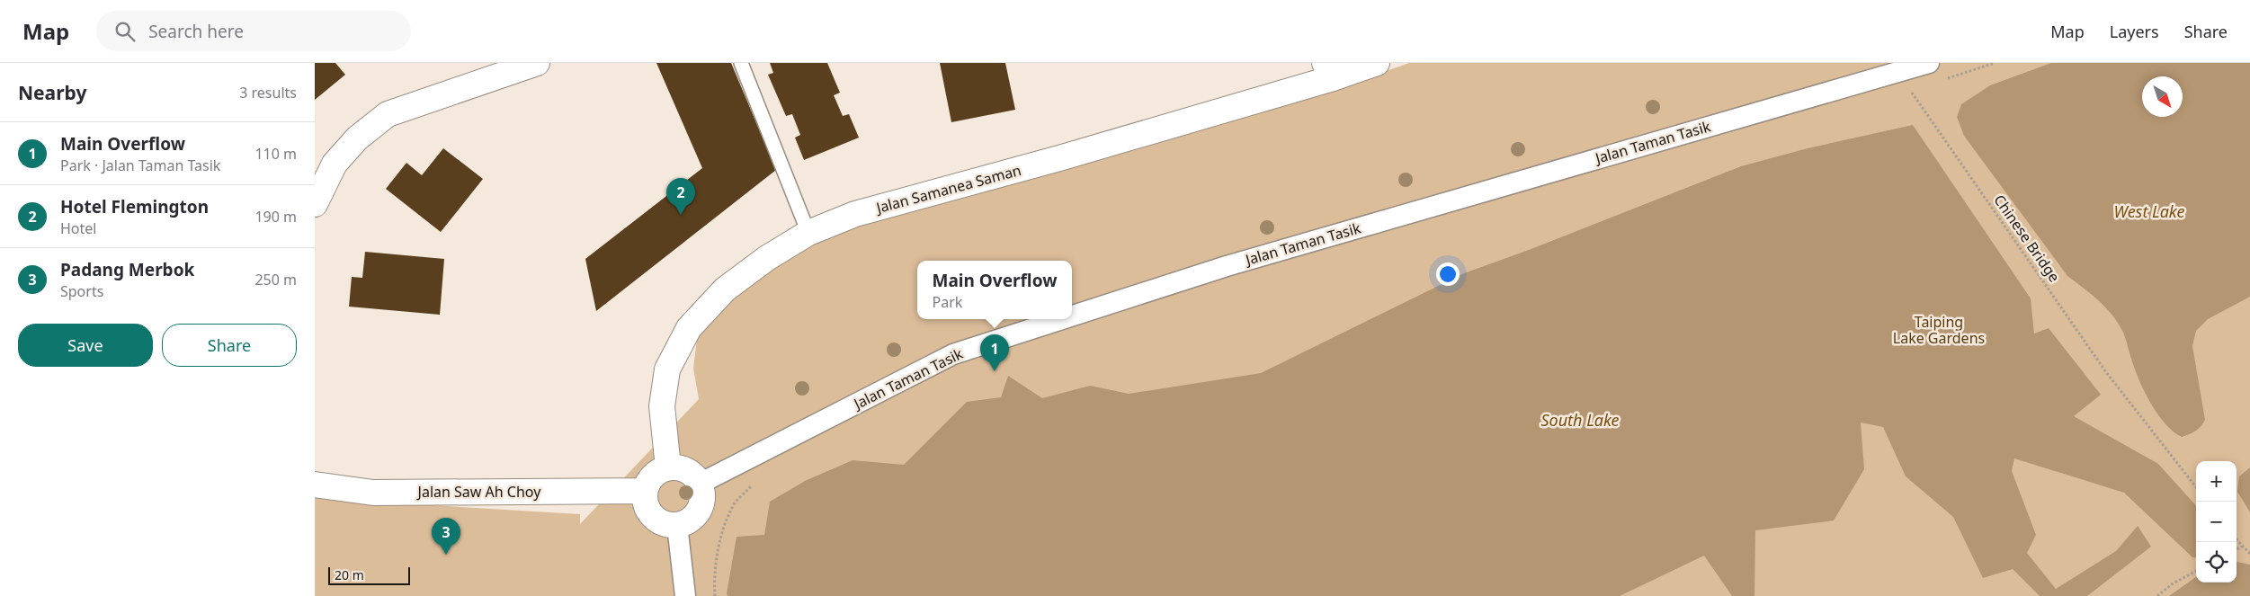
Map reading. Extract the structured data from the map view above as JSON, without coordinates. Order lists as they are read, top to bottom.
{
  "streets": {
    "street": ["Jalan Taman Tasik", "Jalan Samanea Saman", "Jalan Saw Ah Choy"],
    "path": ["Chinese Bridge"]
  },
  "crossings": [
    ["Jalan Taman Tasik", "Jalan Samanea Saman"],
    ["Jalan Taman Tasik", "Jalan Saw Ah Choy"],
    ["Jalan Samanea Saman", "Jalan Saw Ah Choy"]
  ],
  "water": ["West Lake", "South Lake"],
  "parks": ["Taiping Lake Gardens"],
  "scale_bar": "20 m",
  "north": "bottom right",
  "page": {
    "header": "Map",
    "search": "Search here",
    "nav": ["Map", "Layers", "Share"],
    "heading": ["Nearby", "3 results"],
    "list": [
      {
        "mark": "1",
        "name": "Main Overflow",
        "note": "Park · Jalan Taman Tasik",
        "value": "110 m"
      },
      {
        "mark": "2",
        "name": "Hotel Flemington",
        "note": "Hotel",
        "value": "190 m"
      },
      {
        "mark": "3",
        "name": "Padang Merbok",
        "note": "Sports",
        "value": "250 m"
      }
    ],
    "pins": ["2", "1", "3"],
    "popup": ["Main Overflow", "Park"],
    "buttons": ["Save", "Share"],
    "map_buttons": ["+", "−"],
    "scale": "20 m"
  }
}
